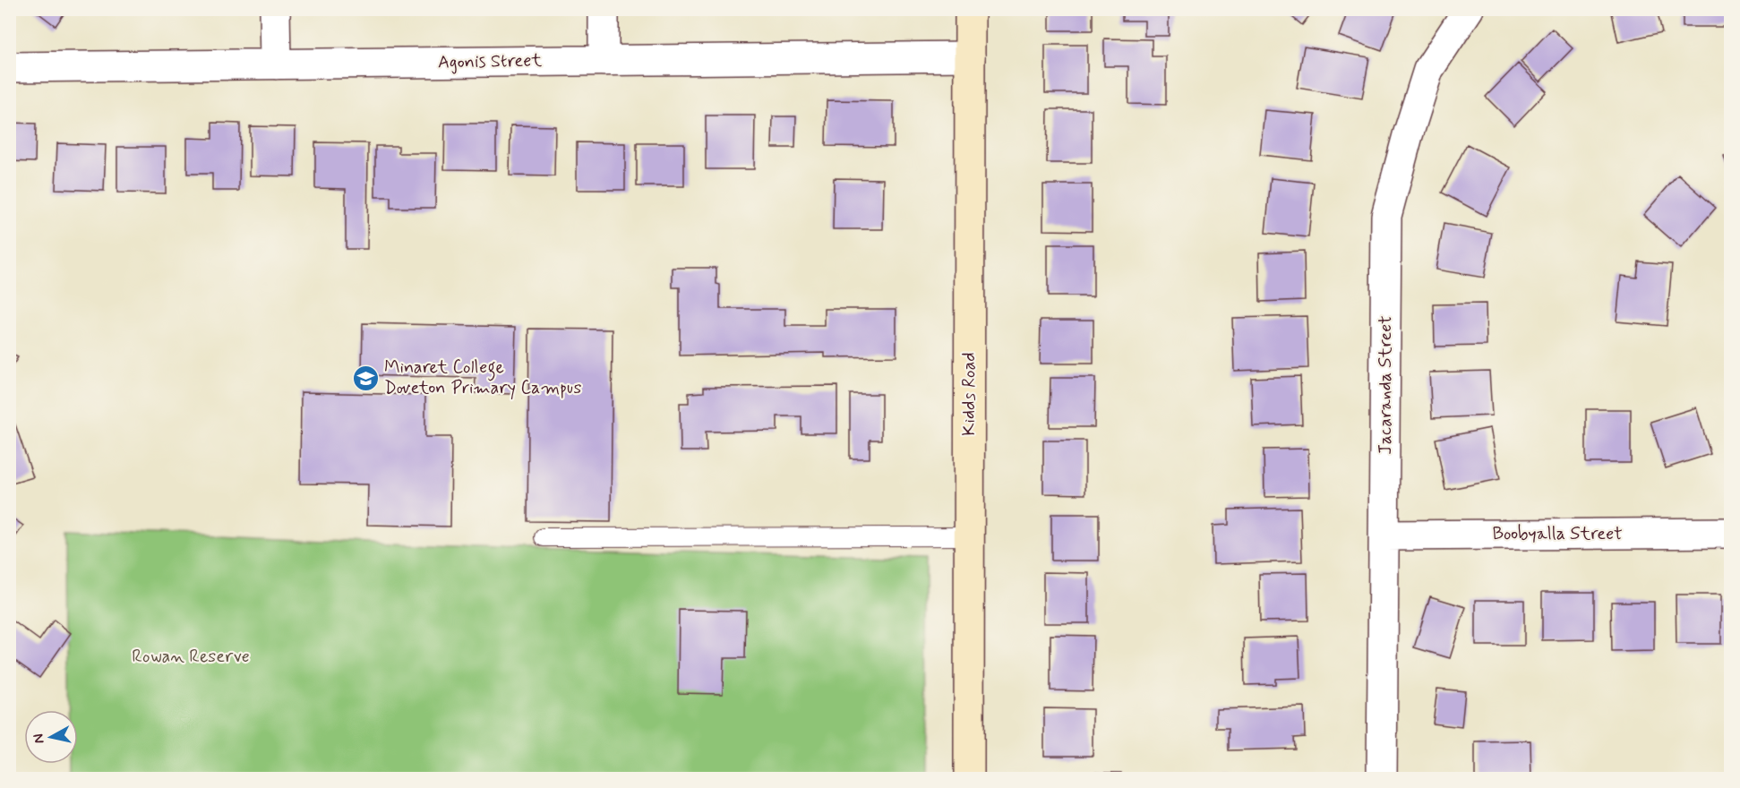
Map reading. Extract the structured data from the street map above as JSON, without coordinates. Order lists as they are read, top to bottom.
{
  "streets": {
    "main road": ["Kidds Road"],
    "street": ["Agonis Street", "Jacaranda Street", "Boobyalla Street"]
  },
  "crossings": [
    ["Agonis Street", "Kidds Road"],
    ["Jacaranda Street", "Boobyalla Street"]
  ],
  "parks": ["Rowan Reserve"],
  "places": {
    "school or university": ["Minaret College Doveton Primary Campus"]
  },
  "north": "left"
}
